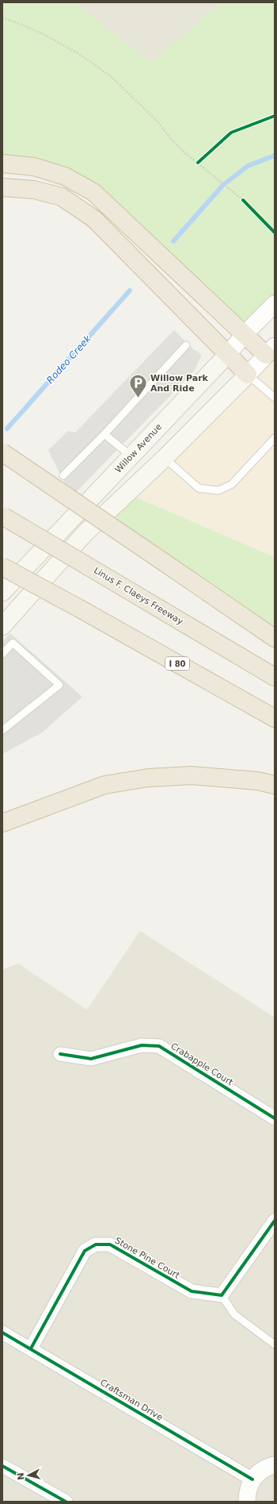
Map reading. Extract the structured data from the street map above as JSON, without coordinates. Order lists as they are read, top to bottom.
{
  "streets": {
    "highway": ["Linus F. Claeys Freeway", "I 80"],
    "main road": ["Willow Avenue"],
    "street": ["Crabapple Court", "Stone Pine Court", "Craftsman Drive"]
  },
  "crossings": [
    ["Stone Pine Court", "Craftsman Drive"]
  ],
  "water": ["Rodeo Creek"],
  "places": {
    "parking": ["Willow Park And Ride"]
  },
  "north": "left"
}
